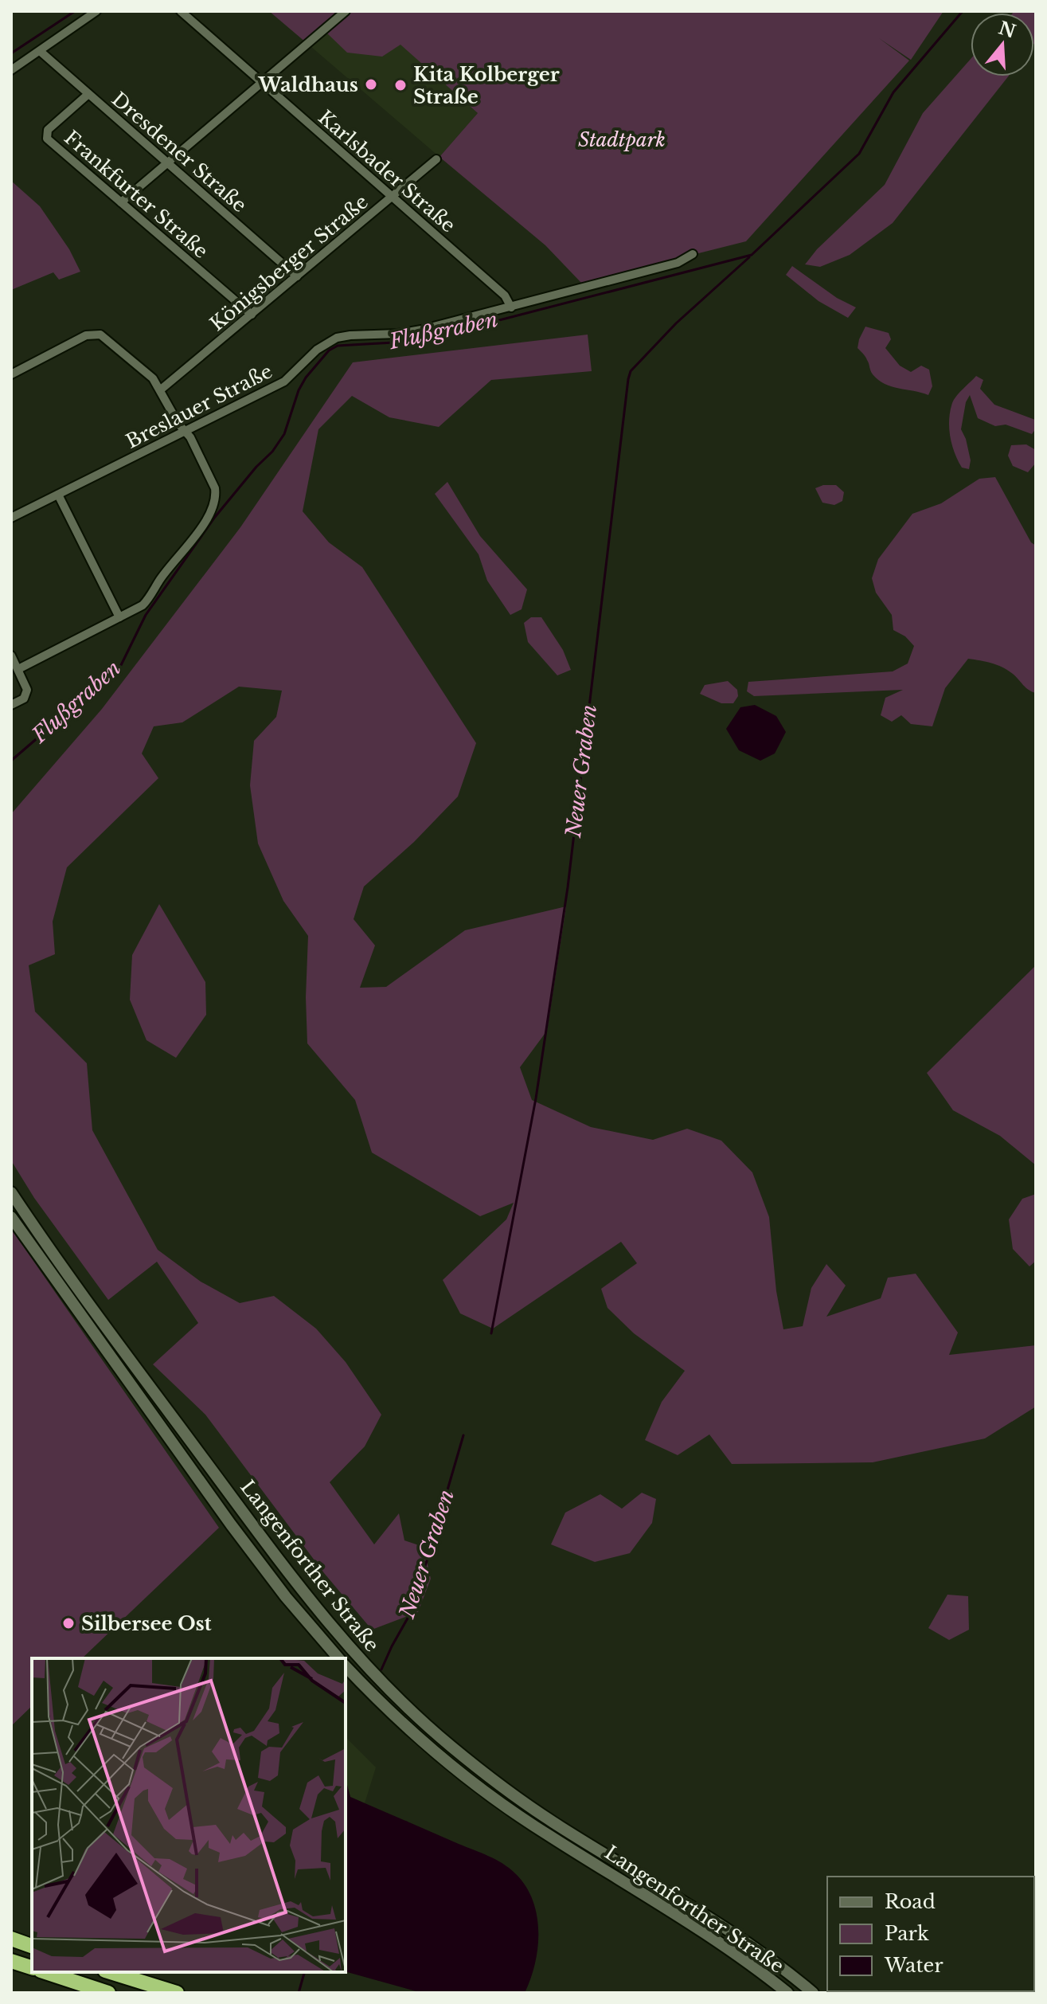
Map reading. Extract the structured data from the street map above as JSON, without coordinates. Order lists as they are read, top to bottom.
{
  "streets": {
    "main road": ["Langenforther Straße"],
    "street": [
      "Dresdener Straße",
      "Karlsbader Straße",
      "Frankfurter Straße",
      "Königsberger Straße",
      "Breslauer Straße"
    ]
  },
  "crossings": [
    ["Dresdener Straße", "Frankfurter Straße"],
    ["Dresdener Straße", "Königsberger Straße"],
    ["Karlsbader Straße", "Königsberger Straße"],
    ["Karlsbader Straße", "Breslauer Straße"],
    ["Frankfurter Straße", "Königsberger Straße"]
  ],
  "water": ["Flußgraben", "Neuer Graben"],
  "parks": ["Stadtpark"],
  "places": ["Waldhaus", "Kita Kolberger Straße", "Silbersee Ost"],
  "legend": ["Road", "Park", "Water"],
  "north": "top"
}
